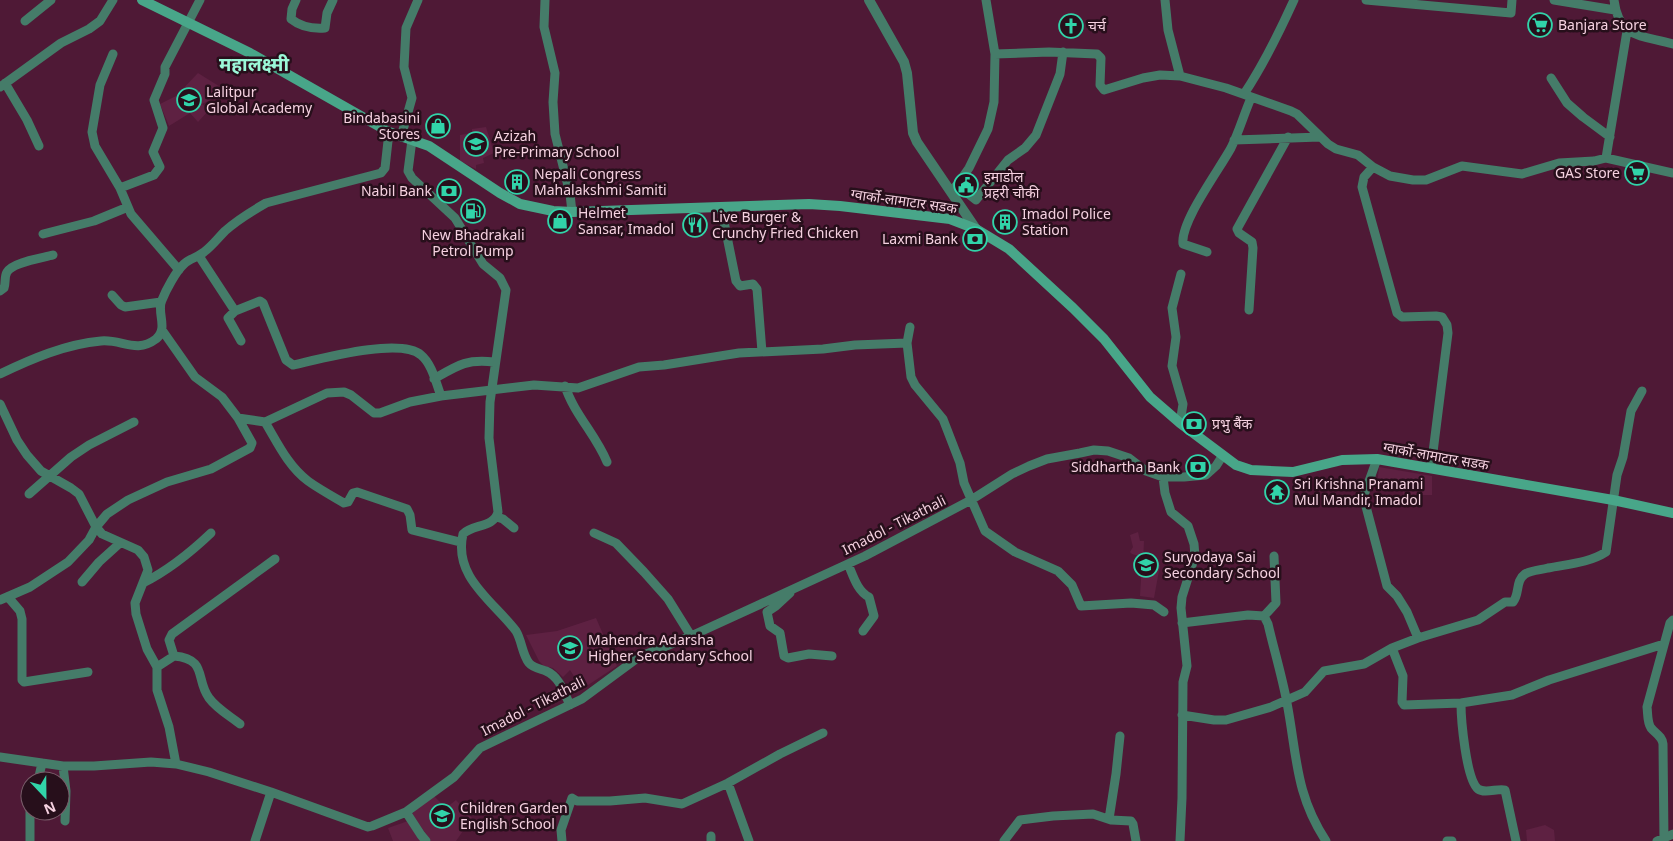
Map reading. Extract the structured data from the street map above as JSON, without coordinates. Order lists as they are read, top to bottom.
{
  "streets": {
    "main road": ["ग्वार्को-लामाटार सडक"],
    "street": ["Imadol - Tikathali"]
  },
  "crossings": [
    ["ग्वार्को-लामाटार सडक", "Imadol - Tikathali"]
  ],
  "districts": ["महालक्ष्मी"],
  "places": {
    "supermarket": ["Banjara Store", "GAS Store"],
    "church": ["चर्च"],
    "school or university": [
      "Lalitpur Global Academy",
      "Azizah Pre-Primary School",
      "Suryodaya Sai Secondary School",
      "Mahendra Adarsha Higher Secondary School",
      "Children Garden English School"
    ],
    "shop": ["Bindabasini Stores", "Helmet Sansar, Imadol"],
    "building": ["Nepali Congress Mahalakshmi Samiti", "Imadol Police Station"],
    "public building": ["इमाडोल प्रहरी चौकी"],
    "bank": [
      "Nabil Bank",
      "Laxmi Bank",
      "प्रभु बैंक",
      "Siddhartha Bank"
    ],
    "fuel station": ["New Bhadrakali Petrol Pump"],
    "restaurant": ["Live Burger & Crunchy Fried Chicken"],
    "temple": ["Sri Krishna Pranami Mul Mandir, Imadol"]
  },
  "north": "bottom"
}
